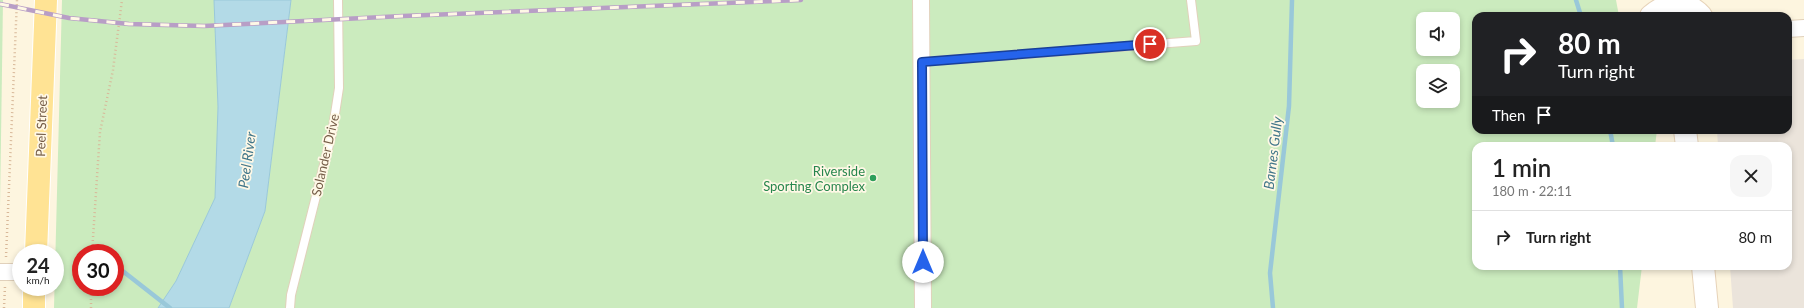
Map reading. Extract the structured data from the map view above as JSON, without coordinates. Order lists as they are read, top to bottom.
{
  "streets": {
    "main road": ["Peel Street"],
    "lane": ["Solander Drive"]
  },
  "water": ["Barnes Gully", "Peel River"],
  "places": ["Riverside Sporting Complex"],
  "page": {
    "turn": ["80 m", "Turn right"],
    "then": "Then",
    "heading": ["1 min", "180 m · 22:11"],
    "list": [
      {
        "name": "Turn right",
        "value": "80 m"
      }
    ],
    "speed": "24 km/h",
    "limit": "30"
  }
}
